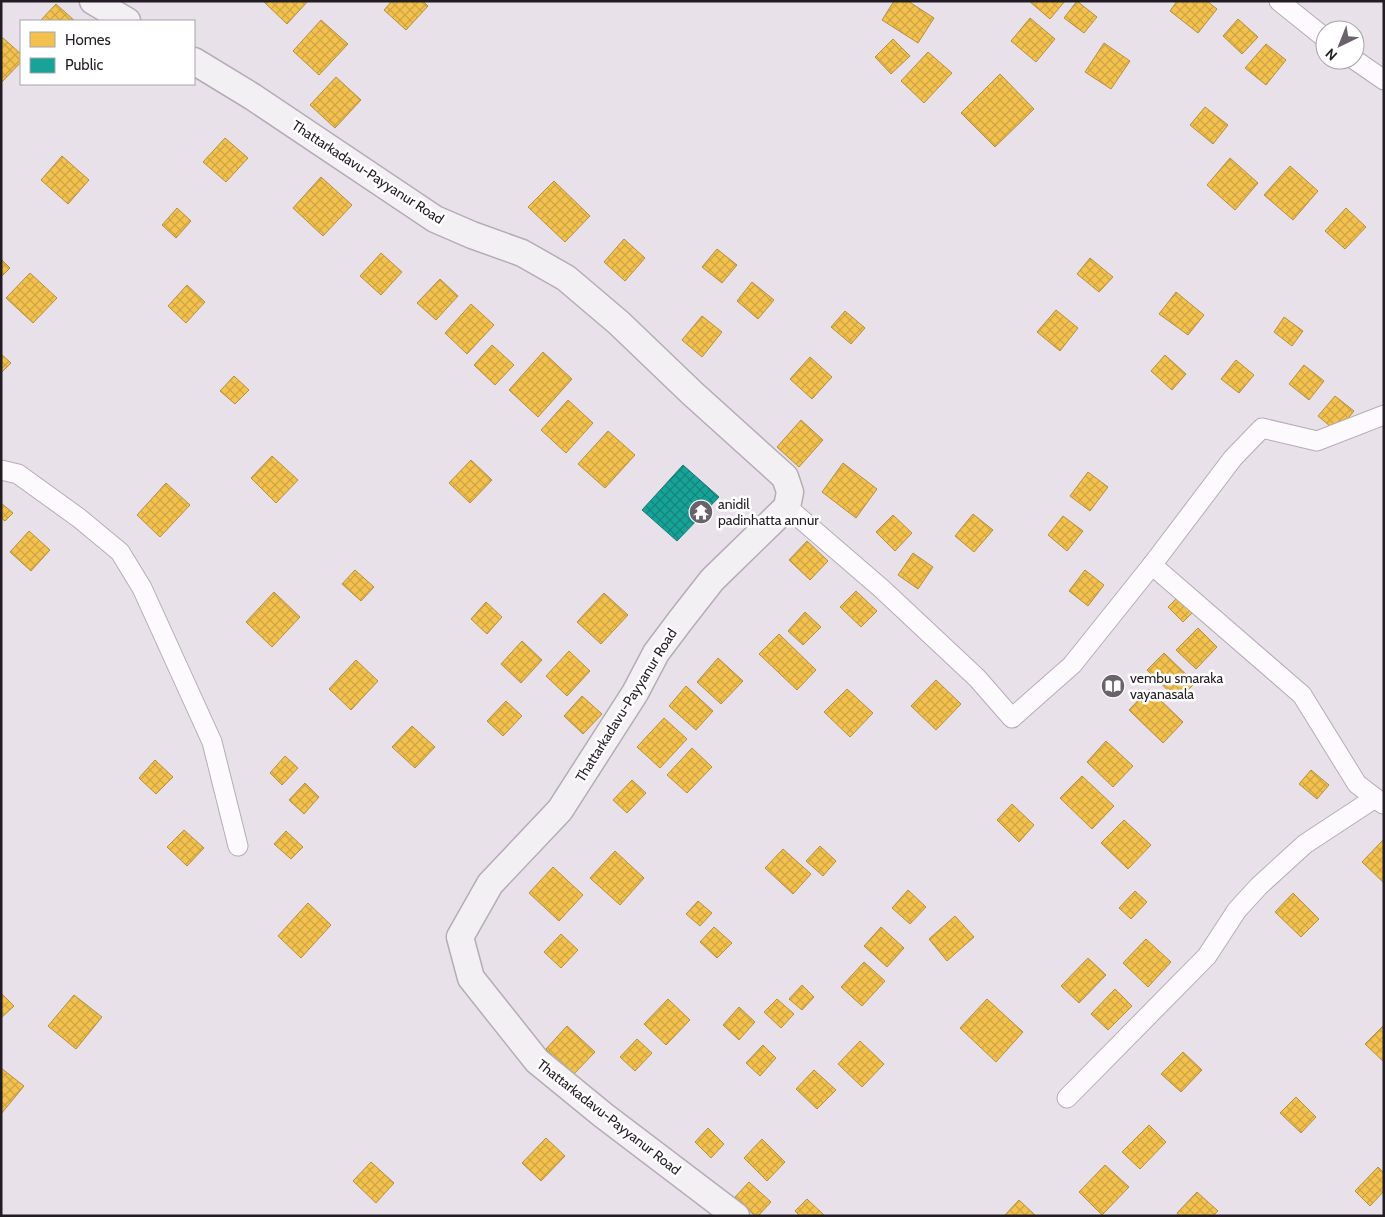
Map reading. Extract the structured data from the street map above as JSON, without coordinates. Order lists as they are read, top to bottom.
{
  "streets": {
    "main road": ["Thattarkadavu-Payyanur Road"]
  },
  "places": {
    "temple": ["anidil padinhatta annur"],
    "library": ["vembu smaraka vayanasala"]
  },
  "legend": ["Homes", "Public"],
  "north": "bottom left"
}
